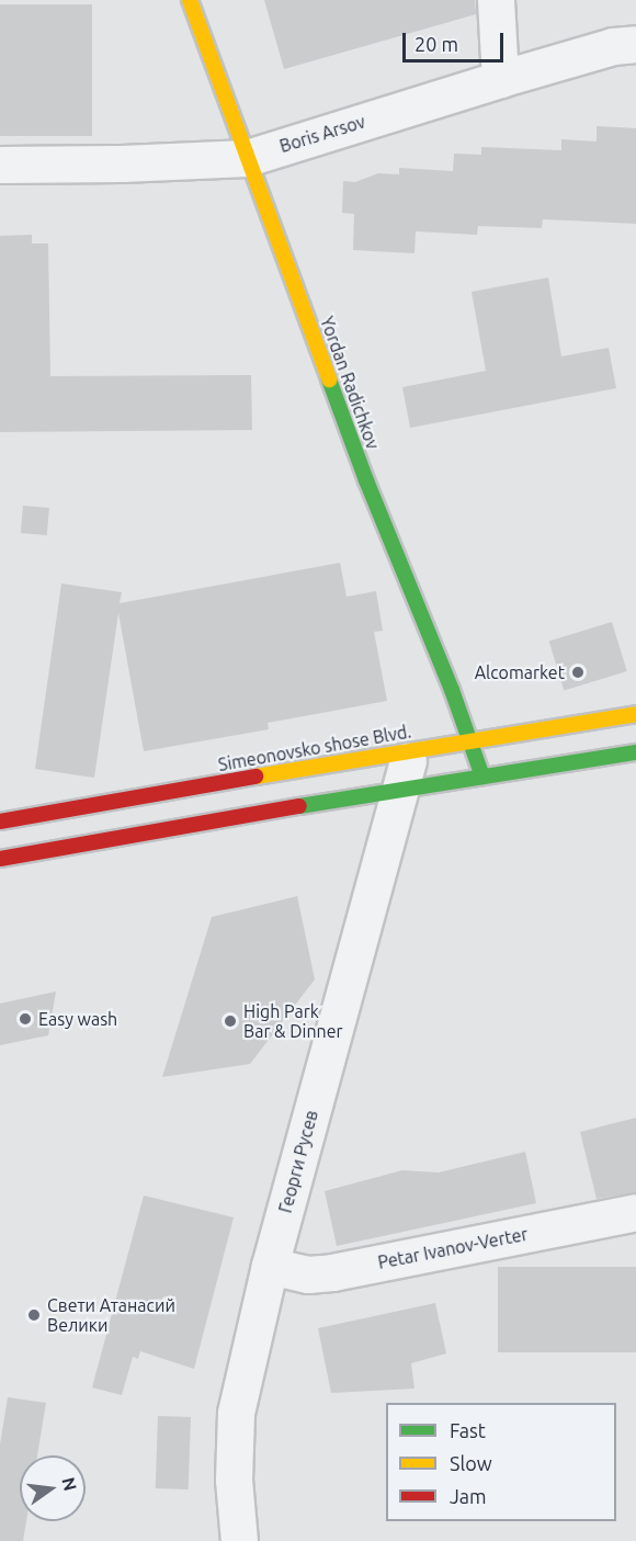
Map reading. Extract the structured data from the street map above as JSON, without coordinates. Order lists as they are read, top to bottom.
{
  "streets": {
    "main road": ["Yordan Radichkov", "Simeonovsko shose Blvd."],
    "street": ["Boris Arsov", "Георги Русев", "Petar Ivanov-Verter"]
  },
  "crossings": [
    ["Boris Arsov", "Yordan Radichkov"],
    ["Yordan Radichkov", "Simeonovsko shose Blvd."],
    ["Simeonovsko shose Blvd.", "Георги Русев"],
    ["Георги Русев", "Petar Ivanov-Verter"]
  ],
  "places": [
    "Alcomarket",
    "Easy wash",
    "High Park Bar & Dinner",
    "Свети Атанасий Велики"
  ],
  "legend": ["Fast", "Slow", "Jam"],
  "scale_bar": "20 m",
  "north": "right"
}
